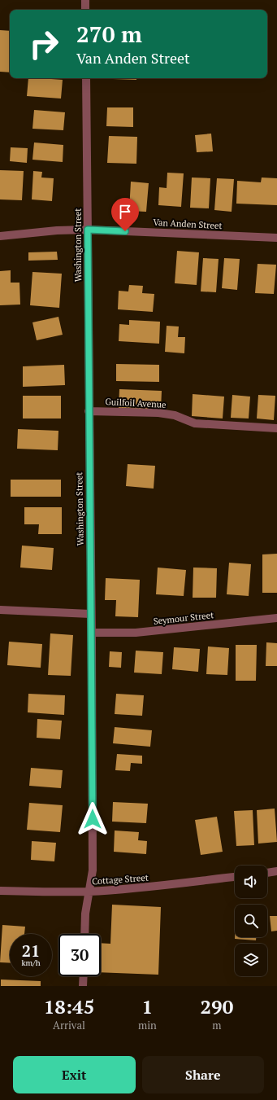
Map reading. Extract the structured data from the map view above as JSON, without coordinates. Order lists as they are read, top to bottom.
{
  "streets": {
    "street": [
      "Van Anden Street",
      "Washington Street",
      "Guilfoil Avenue",
      "Seymour Street",
      "Cottage Street"
    ]
  },
  "crossings": [
    ["Van Anden Street", "Washington Street"],
    ["Washington Street", "Guilfoil Avenue"],
    ["Washington Street", "Seymour Street"],
    ["Washington Street", "Cottage Street"]
  ],
  "page": {
    "turn": ["270 m", "Van Anden Street"],
    "speed": "21 km/h",
    "limit": "30",
    "eta": [
      "18:45",
      "Arrival",
      "1",
      "min",
      "290",
      "m"
    ],
    "buttons": ["Exit", "Share"]
  }
}
